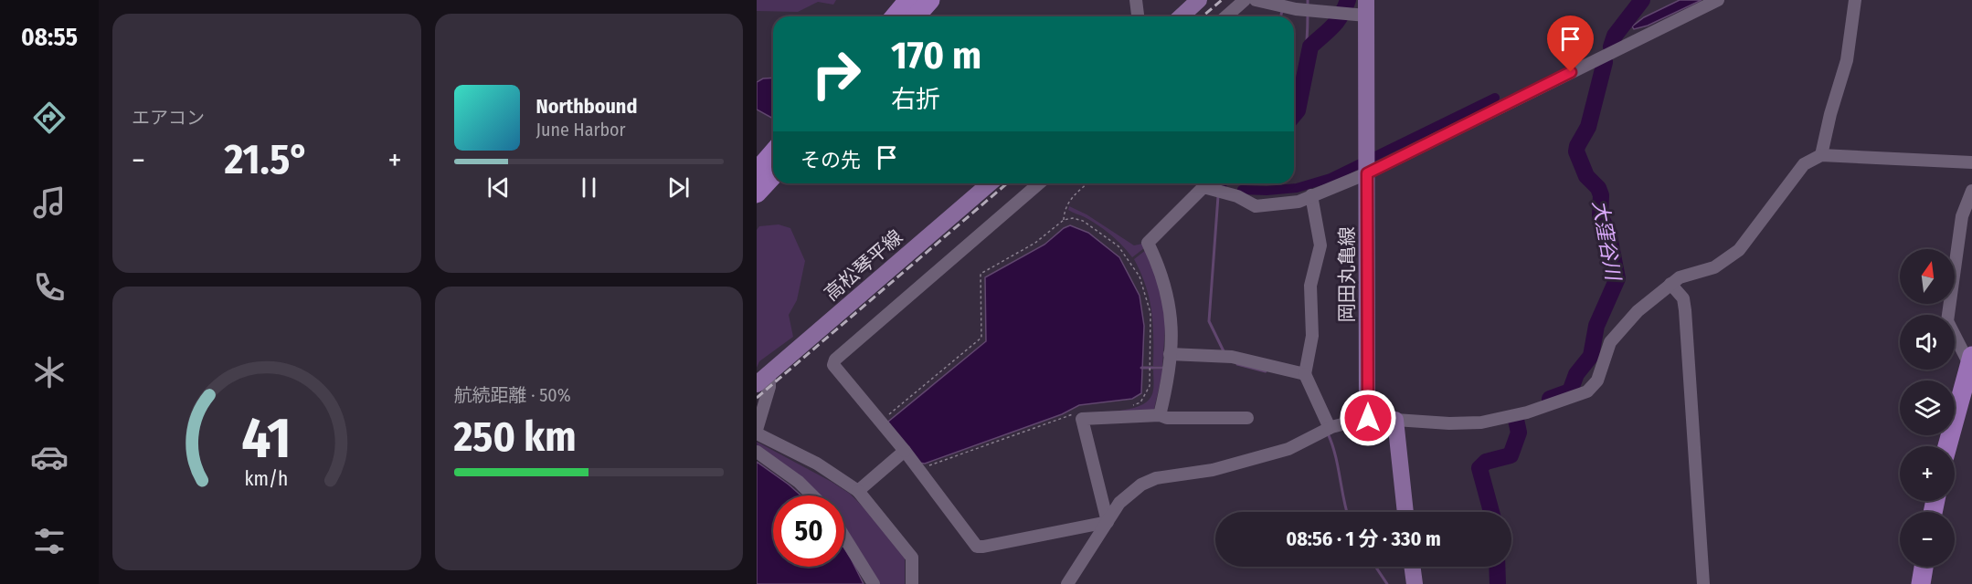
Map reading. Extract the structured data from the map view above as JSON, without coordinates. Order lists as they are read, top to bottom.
{
  "streets": {
    "main road": ["高松琴平線", "岡田丸亀線"]
  },
  "water": ["大窪谷川"],
  "north": "top",
  "page": {
    "tabs": "08:55",
    "tile": [
      "エアコン",
      ["航続距離 · 50%", "250 km"]
    ],
    "turn": ["170 m", "右折"],
    "song": ["Northbound", "June Harbor"],
    "then": "その先",
    "heat": ["−", "21.5°", "+"],
    "map_buttons": ["+", "−"],
    "limit": "50",
    "trip": "08:56 · 1 分 · 330 m",
    "gauge": ["41", "km/h"]
  }
}
